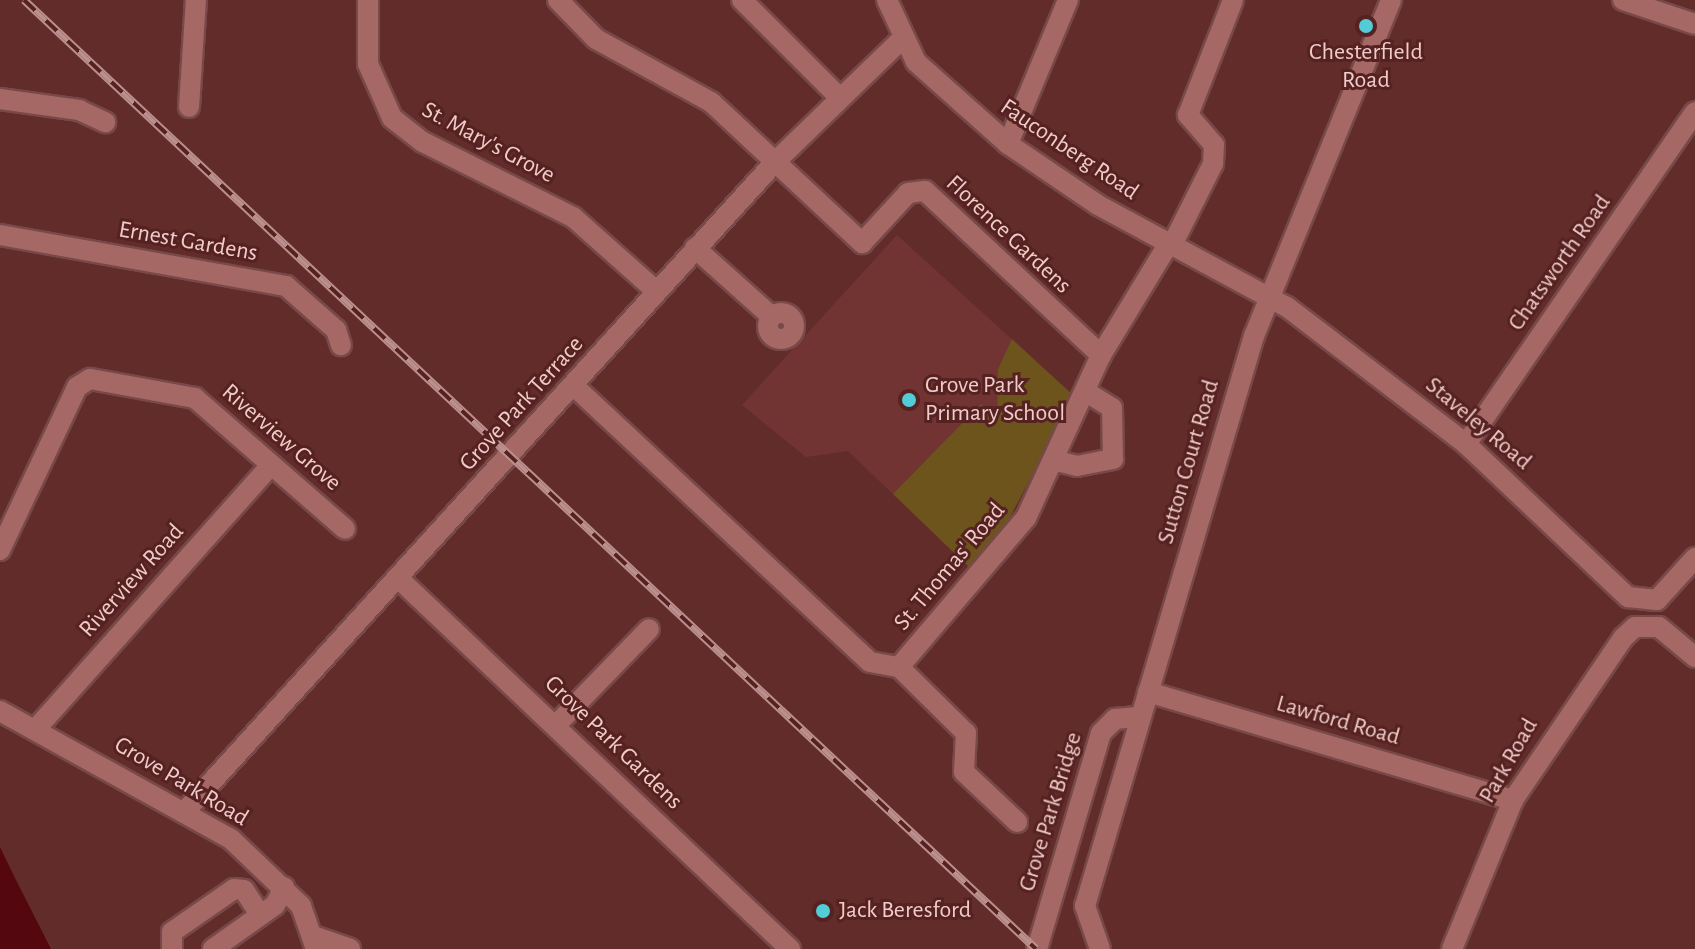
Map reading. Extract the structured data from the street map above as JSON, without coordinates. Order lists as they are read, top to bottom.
{
  "streets": {
    "street": [
      "St. Mary's Grove",
      "Fauconberg Road",
      "Florence Gardens",
      "Ernest Gardens",
      "Chatsworth Road",
      "Grove Park Terrace",
      "Staveley Road",
      "Riverview Grove",
      "Sutton Court Road",
      "St. Thomas' Road",
      "Riverview Road",
      "Lawford Road",
      "Grove Park Gardens",
      "Park Road",
      "Grove Park Road",
      "Grove Park Bridge"
    ]
  },
  "crossings": [
    ["St. Mary's Grove", "Grove Park Terrace"],
    ["Fauconberg Road", "Grove Park Terrace"],
    ["Fauconberg Road", "Staveley Road"],
    ["Fauconberg Road", "Sutton Court Road"],
    ["Fauconberg Road", "St. Thomas' Road"],
    ["Florence Gardens", "Grove Park Terrace"],
    ["Florence Gardens", "St. Thomas' Road"],
    ["Chatsworth Road", "Staveley Road"],
    ["Grove Park Terrace", "St. Thomas' Road"],
    ["Grove Park Terrace", "Grove Park Gardens"],
    ["Grove Park Terrace", "Grove Park Road"],
    ["Staveley Road", "Sutton Court Road"],
    ["Riverview Grove", "Riverview Road"],
    ["Sutton Court Road", "Lawford Road"],
    ["Sutton Court Road", "Grove Park Bridge"],
    ["Riverview Road", "Grove Park Road"],
    ["Lawford Road", "Park Road"]
  ],
  "places": ["Chesterfield Road", "Grove Park Primary School", "Jack Beresford"]
}
